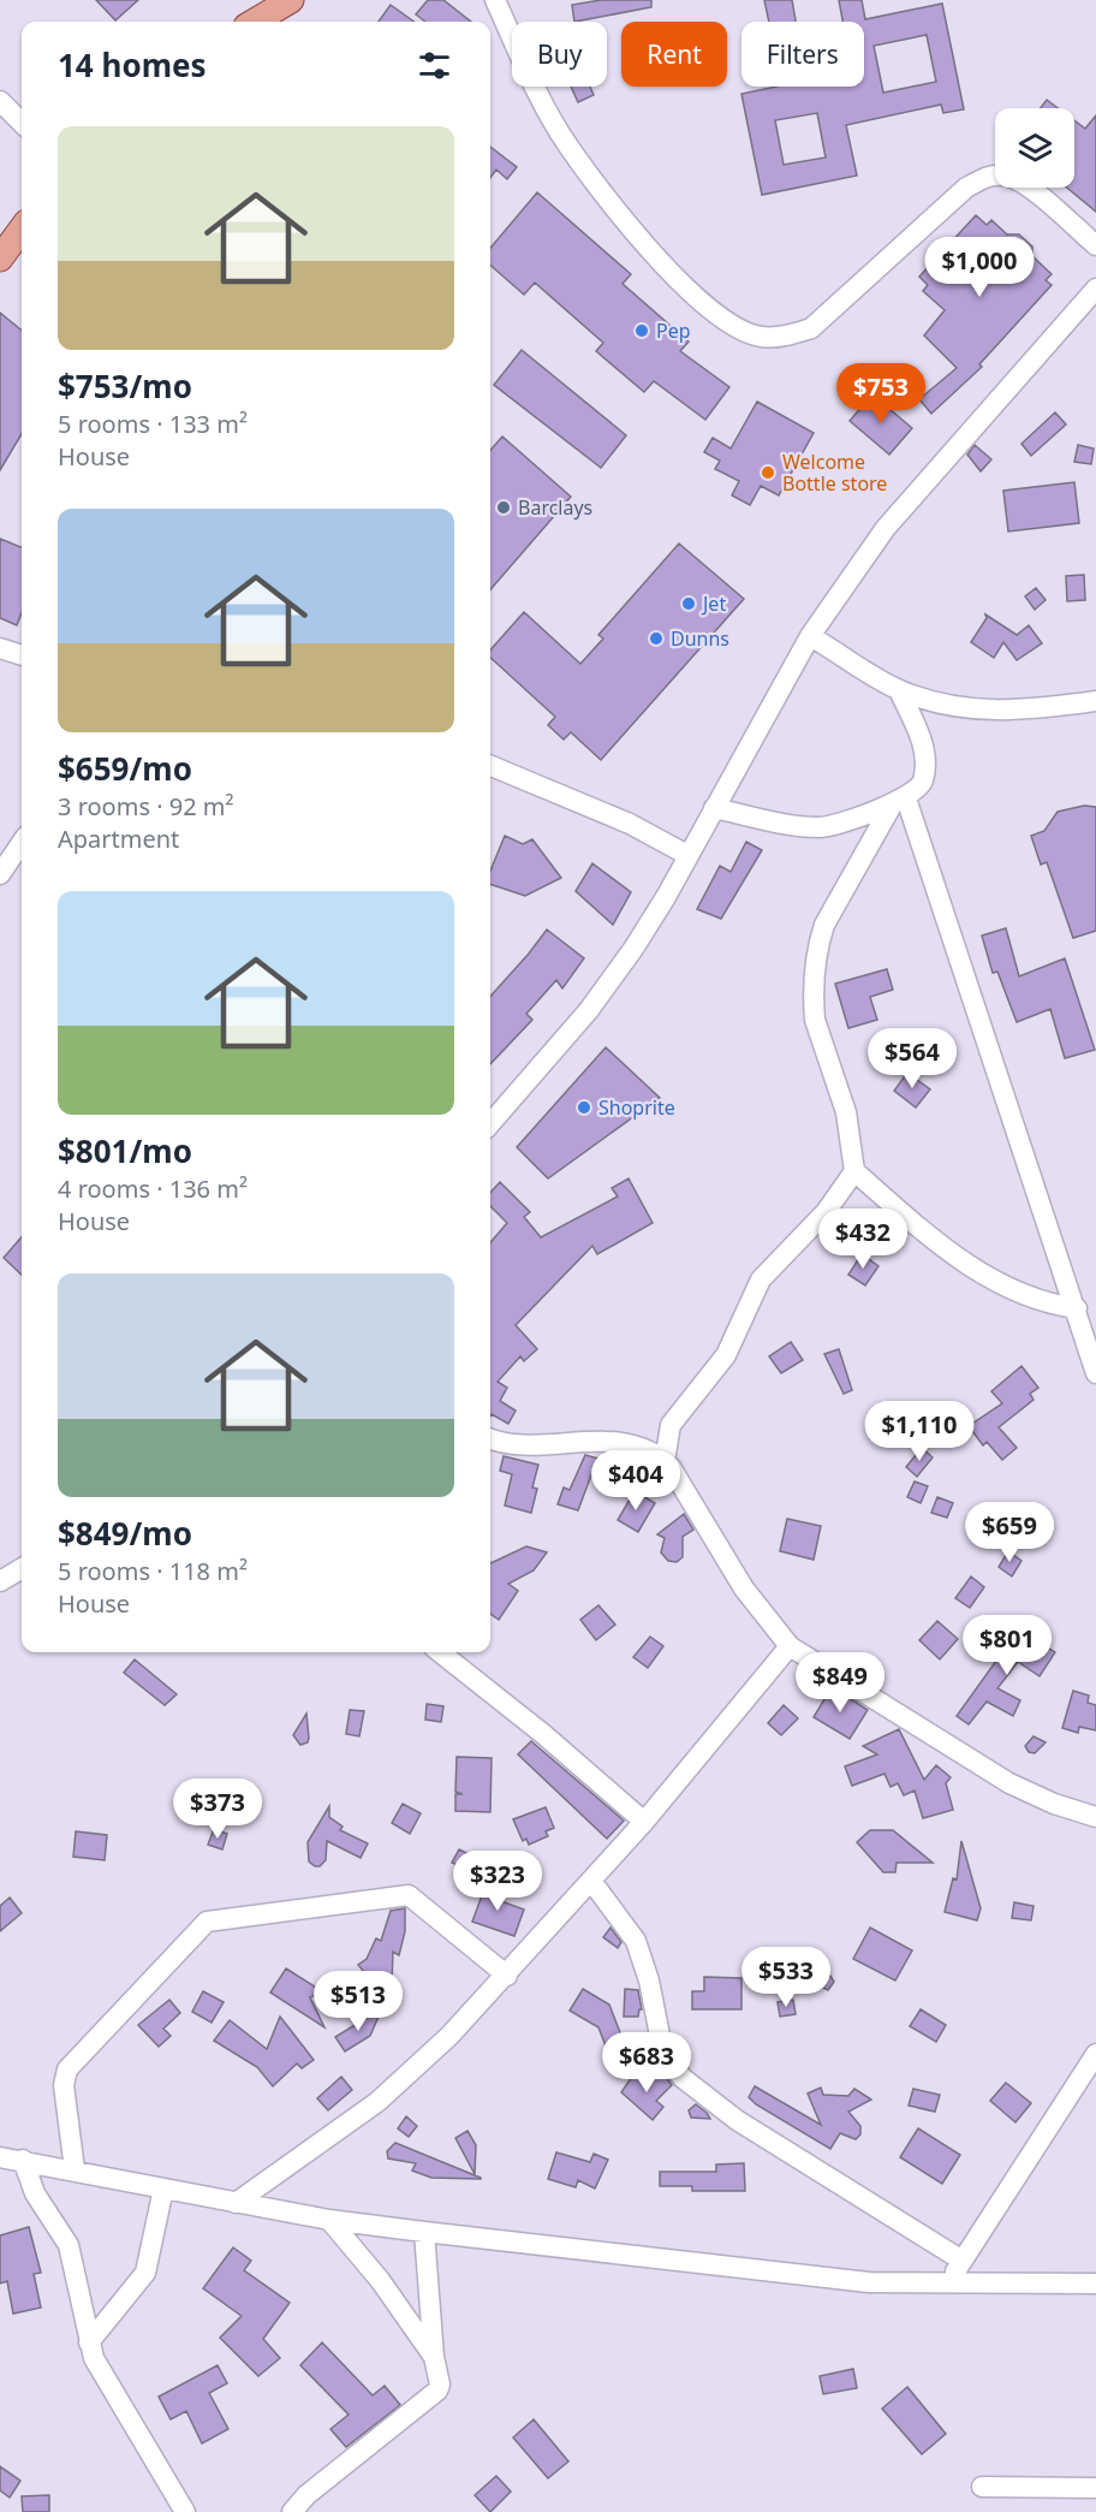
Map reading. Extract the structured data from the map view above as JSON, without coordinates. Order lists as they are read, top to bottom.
{
  "places": [
    "Pep",
    "Welcome Bottle store",
    "Barclays",
    "Jet",
    "Dunns",
    "Shoprite"
  ],
  "page": {
    "chip": ["Buy", "Rent", "Filters"],
    "heading": "14 homes",
    "list": [
      {
        "name": "$753/mo",
        "note": "5 rooms · 133 m² · House"
      },
      {
        "name": "$659/mo",
        "note": "3 rooms · 92 m² · Apartment"
      },
      {
        "name": "$801/mo",
        "note": "4 rooms · 136 m² · House"
      },
      {
        "name": "$849/mo",
        "note": "5 rooms · 118 m² · House"
      }
    ],
    "price": [
      "$1,000",
      "$753",
      "$564",
      "$432",
      "$1,110",
      "$404",
      "$659",
      "$801",
      "$849",
      "$373",
      "$323",
      "$533",
      "$513",
      "$683"
    ]
  }
}
